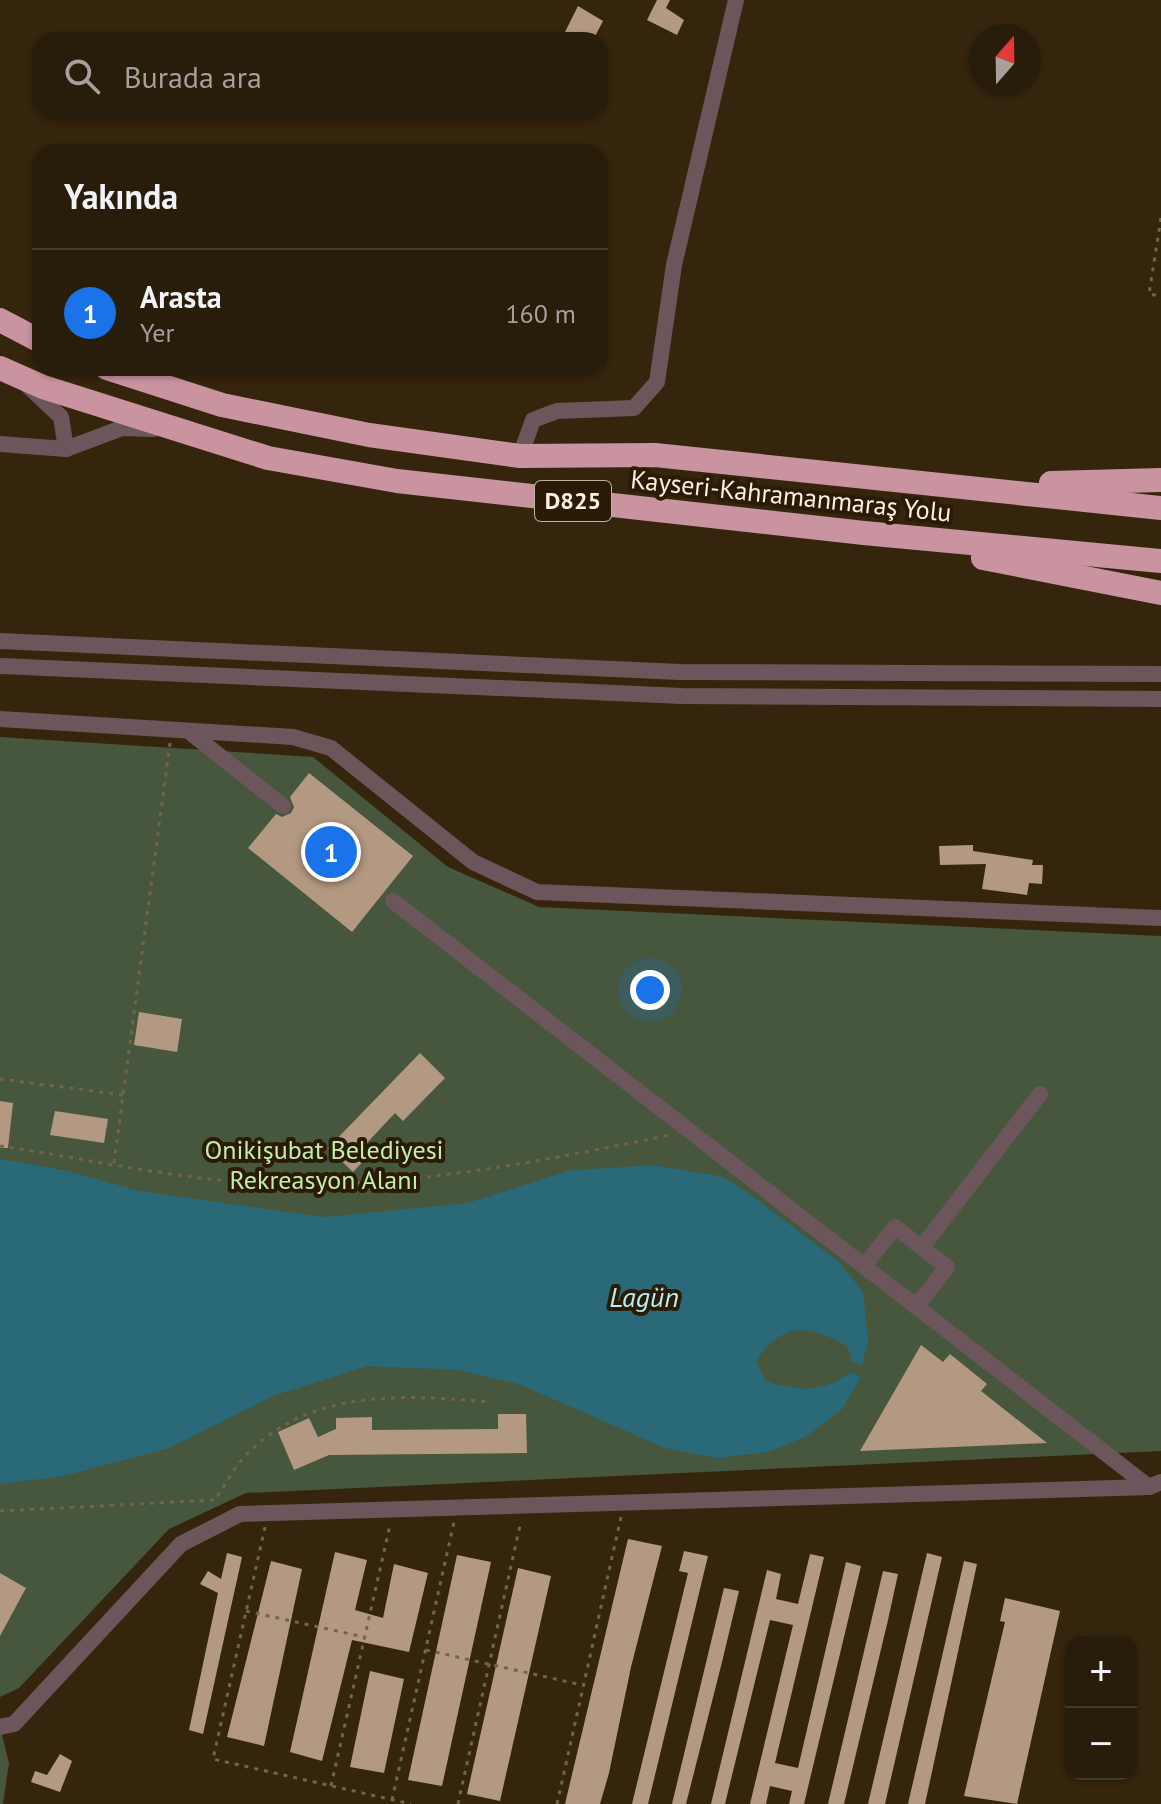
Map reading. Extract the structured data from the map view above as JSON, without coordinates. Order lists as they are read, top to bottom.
{
  "streets": {
    "highway": ["Kayseri-Kahramanmaraş Yolu", "D825"]
  },
  "water": ["Lagün"],
  "parks": ["Onikişubat Belediyesi Rekreasyon Alanı"],
  "north": "top",
  "page": {
    "search": "Burada ara",
    "heading": "Yakında",
    "list": [
      {
        "mark": "1",
        "name": "Arasta",
        "note": "Yer",
        "value": "160 m"
      }
    ],
    "pins": "1",
    "map_buttons": ["+", "−"]
  }
}
